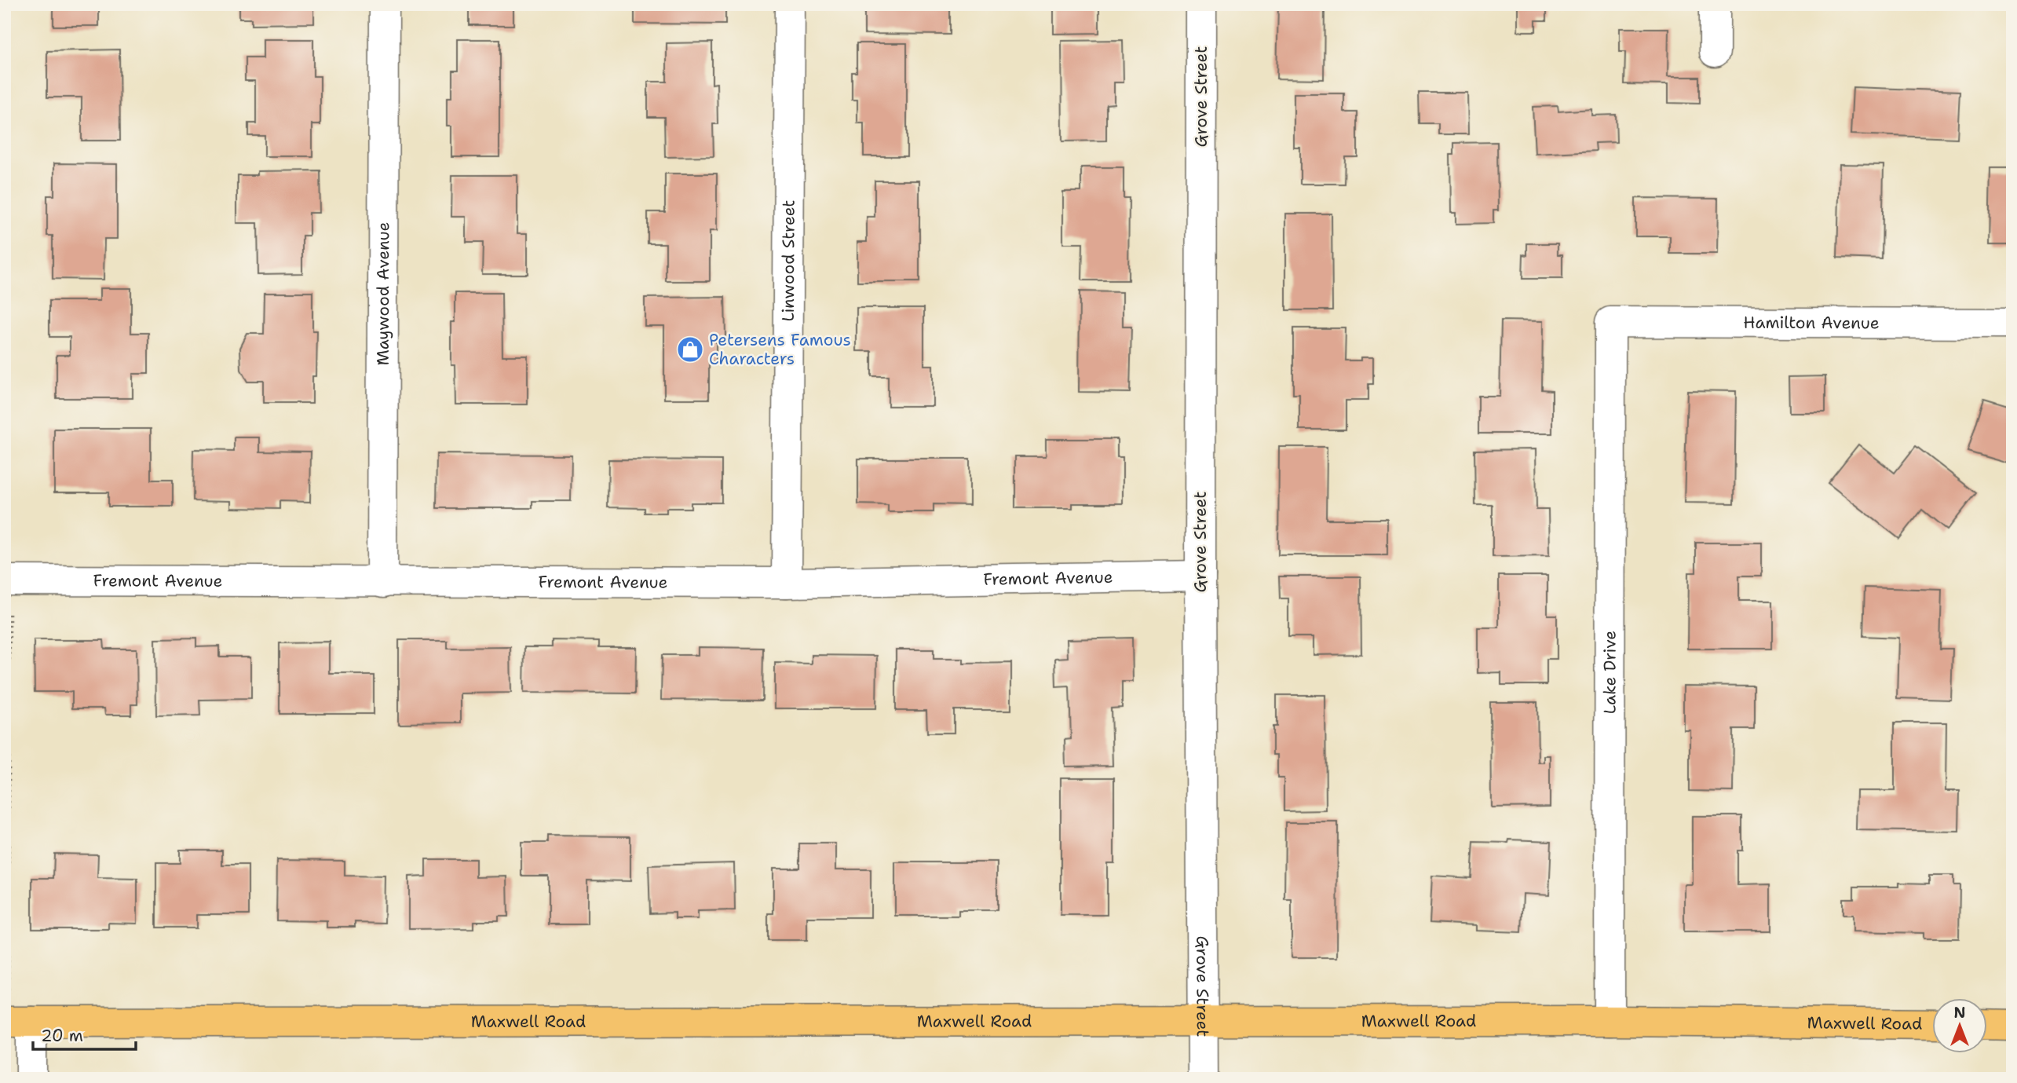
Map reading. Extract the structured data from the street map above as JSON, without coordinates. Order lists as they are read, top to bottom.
{
  "streets": {
    "main road": ["Maxwell Road"],
    "street": [
      "Grove Street",
      "Linwood Street",
      "Maywood Avenue",
      "Hamilton Avenue",
      "Fremont Avenue",
      "Lake Drive"
    ]
  },
  "crossings": [
    ["Grove Street", "Fremont Avenue"],
    ["Grove Street", "Maxwell Road"],
    ["Linwood Street", "Fremont Avenue"],
    ["Maywood Avenue", "Fremont Avenue"],
    ["Hamilton Avenue", "Lake Drive"],
    ["Lake Drive", "Maxwell Road"]
  ],
  "places": {
    "shop": ["Petersens Famous Characters"]
  },
  "scale_bar": "20 m",
  "north": "top"
}
